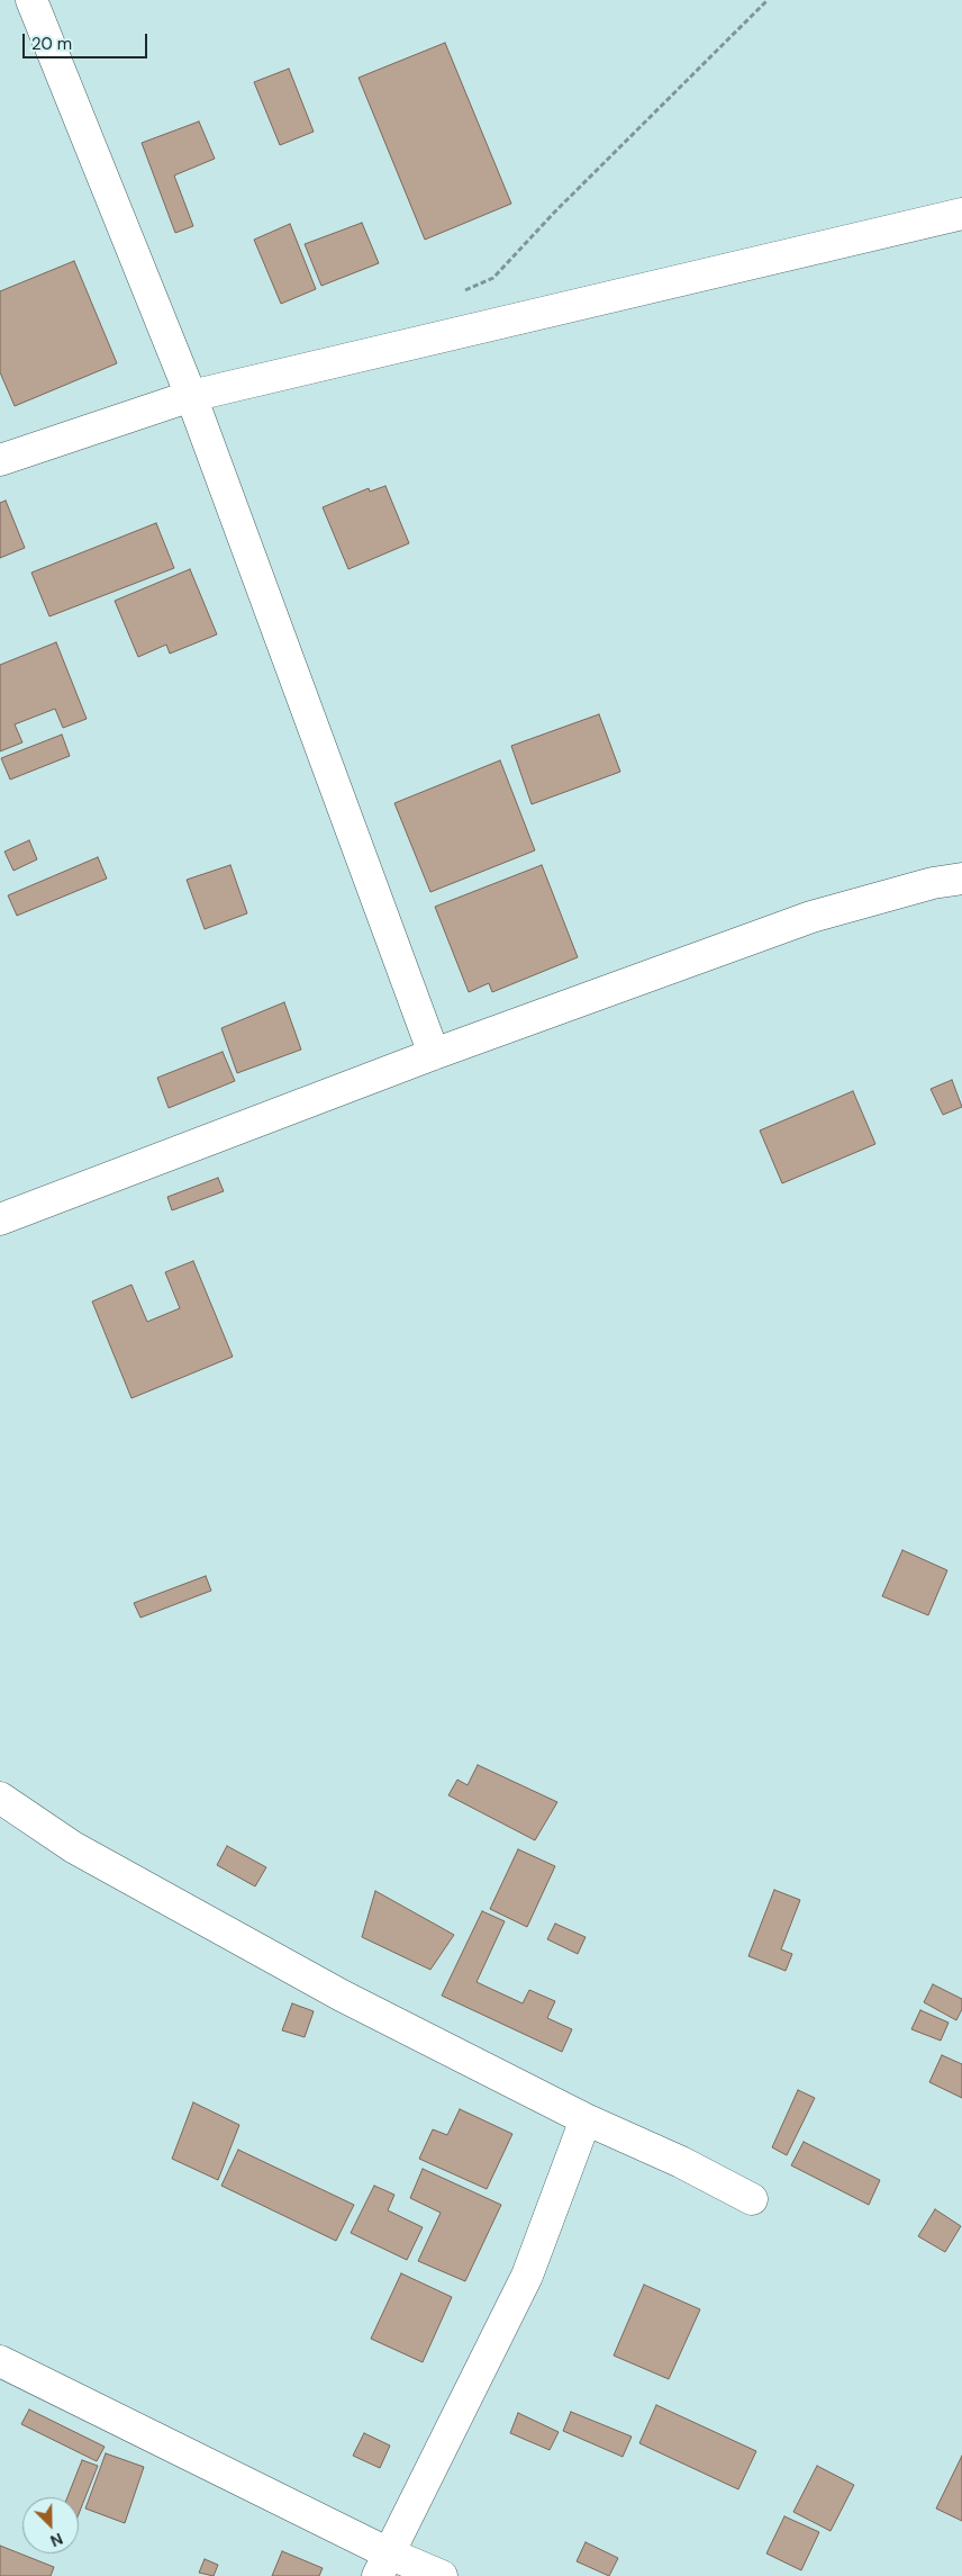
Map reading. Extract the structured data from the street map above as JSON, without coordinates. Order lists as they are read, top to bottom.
{
  "scale_bar": "20 m",
  "north": "bottom right"
}
